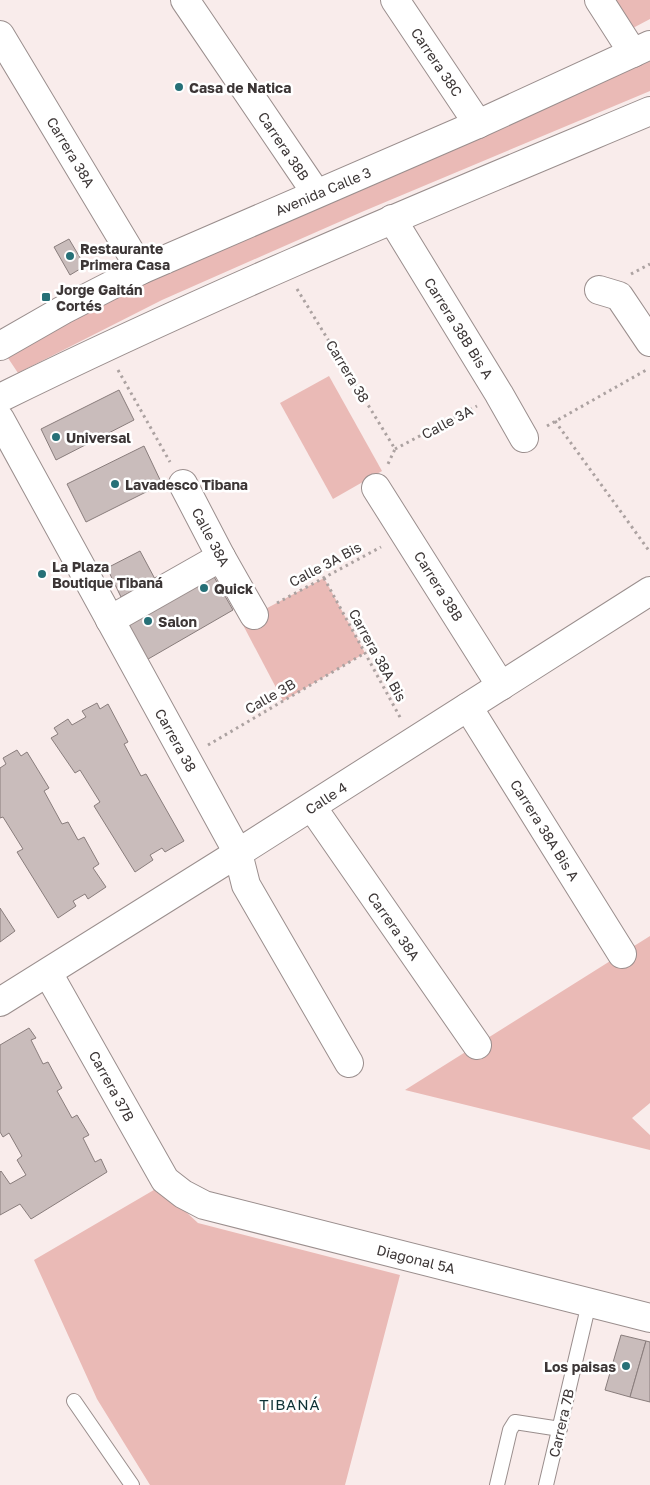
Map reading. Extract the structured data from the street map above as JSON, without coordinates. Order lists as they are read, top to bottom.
{
  "streets": {
    "street": [
      "Carrera 38C",
      "Carrera 38B",
      "Carrera 38A",
      "Avenida Calle 3",
      "Carrera 38B Bis A",
      "Carrera 38",
      "Calle 38A",
      "Calle 4",
      "Carrera 38A Bis A",
      "Carrera 37B",
      "Diagonal 5A"
    ],
    "lane": ["Carrera 7B"],
    "path": [
      "Calle 3A",
      "Calle 3A Bis",
      "Carrera 38A Bis",
      "Calle 3B"
    ]
  },
  "crossings": [
    ["Carrera 38C", "Avenida Calle 3"],
    ["Carrera 38B", "Avenida Calle 3"],
    ["Carrera 38B", "Calle 3A Bis"],
    ["Carrera 38B", "Calle 4"],
    ["Carrera 38A", "Avenida Calle 3"],
    ["Carrera 38A", "Calle 4"],
    ["Carrera 38B Bis A", "Calle 3A"],
    ["Carrera 38", "Calle 3A"],
    ["Carrera 38", "Calle 3B"],
    ["Carrera 38", "Calle 4"],
    ["Calle 38A", "Calle 3A Bis"],
    ["Calle 3A Bis", "Carrera 38A Bis"],
    ["Carrera 38A Bis", "Calle 3B"],
    ["Carrera 38A Bis", "Calle 4"],
    ["Calle 4", "Carrera 38A Bis A"],
    ["Calle 4", "Carrera 37B"],
    ["Carrera 37B", "Diagonal 5A"],
    ["Diagonal 5A", "Carrera 7B"]
  ],
  "districts": ["TIBANÁ"],
  "places": {
    "other": [
      "Casa de Natica",
      "Restaurante Primera Casa",
      "Universal",
      "Lavadesco Tibana",
      "La Plaza Boutique Tibaná",
      "Quick",
      "Salon",
      "Los paisas"
    ],
    "transit": ["Jorge Gaitán Cortés"]
  }
}
